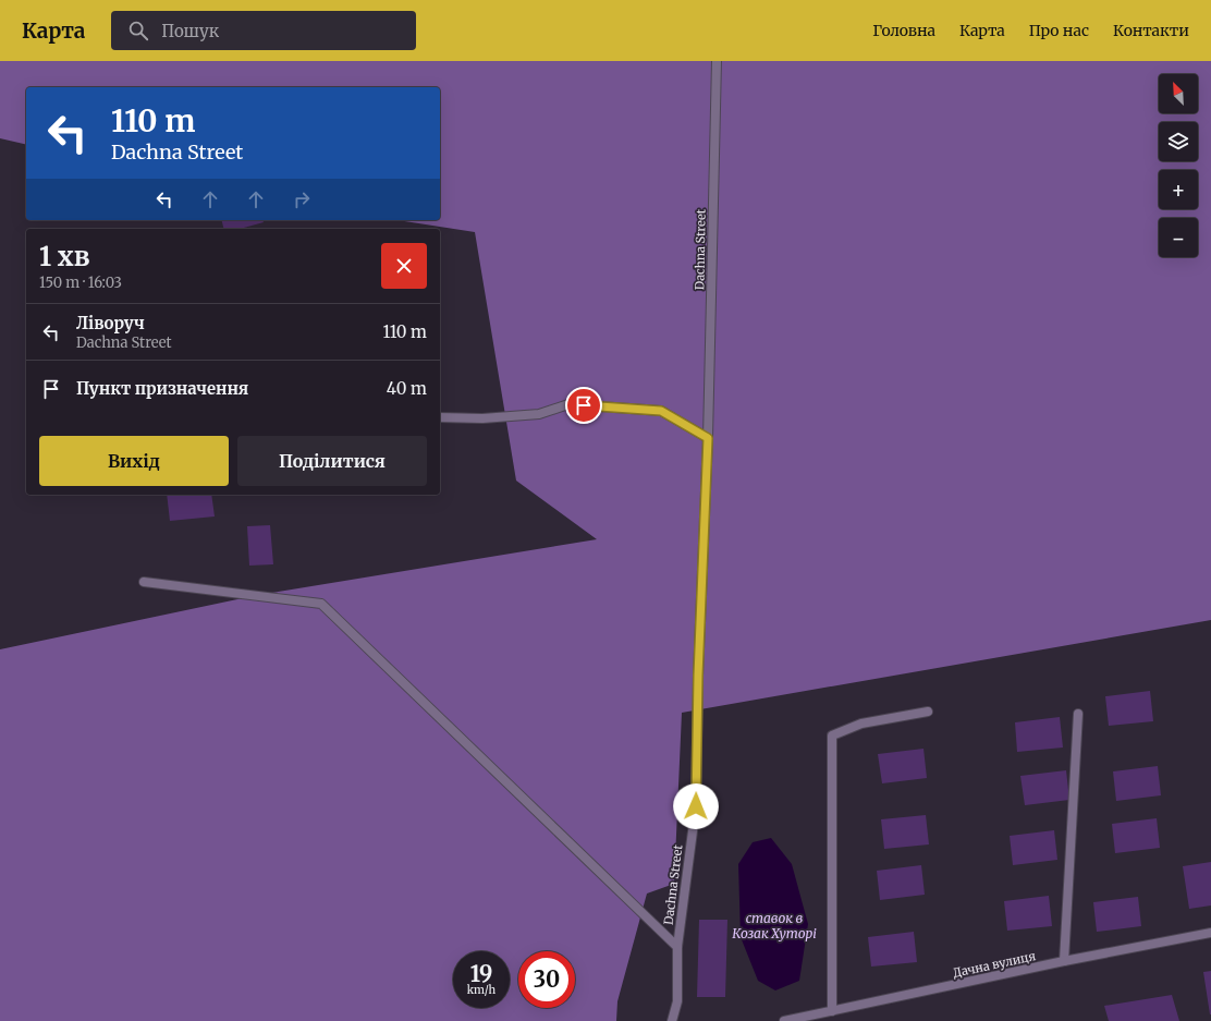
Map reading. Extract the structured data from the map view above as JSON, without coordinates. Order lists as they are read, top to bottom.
{
  "streets": {
    "street": ["Dachna Street", "Дачна вулиця"]
  },
  "water": ["ставок в Козак Хуторі"],
  "north": "top left",
  "page": {
    "header": "Карта",
    "search": "Пошук",
    "nav": [
      "Головна",
      "Карта",
      "Про нас",
      "Контакти"
    ],
    "map_buttons": ["+", "−"],
    "turn": ["110 m", "Dachna Street"],
    "heading": ["1 хв", "150 m · 16:03"],
    "list": [
      {
        "name": "Ліворуч",
        "note": "Dachna Street",
        "value": "110 m"
      },
      {
        "name": "Пункт призначення",
        "value": "40 m"
      }
    ],
    "buttons": ["Вихід", "Поділитися"],
    "speed": "19 km/h",
    "limit": "30"
  }
}
